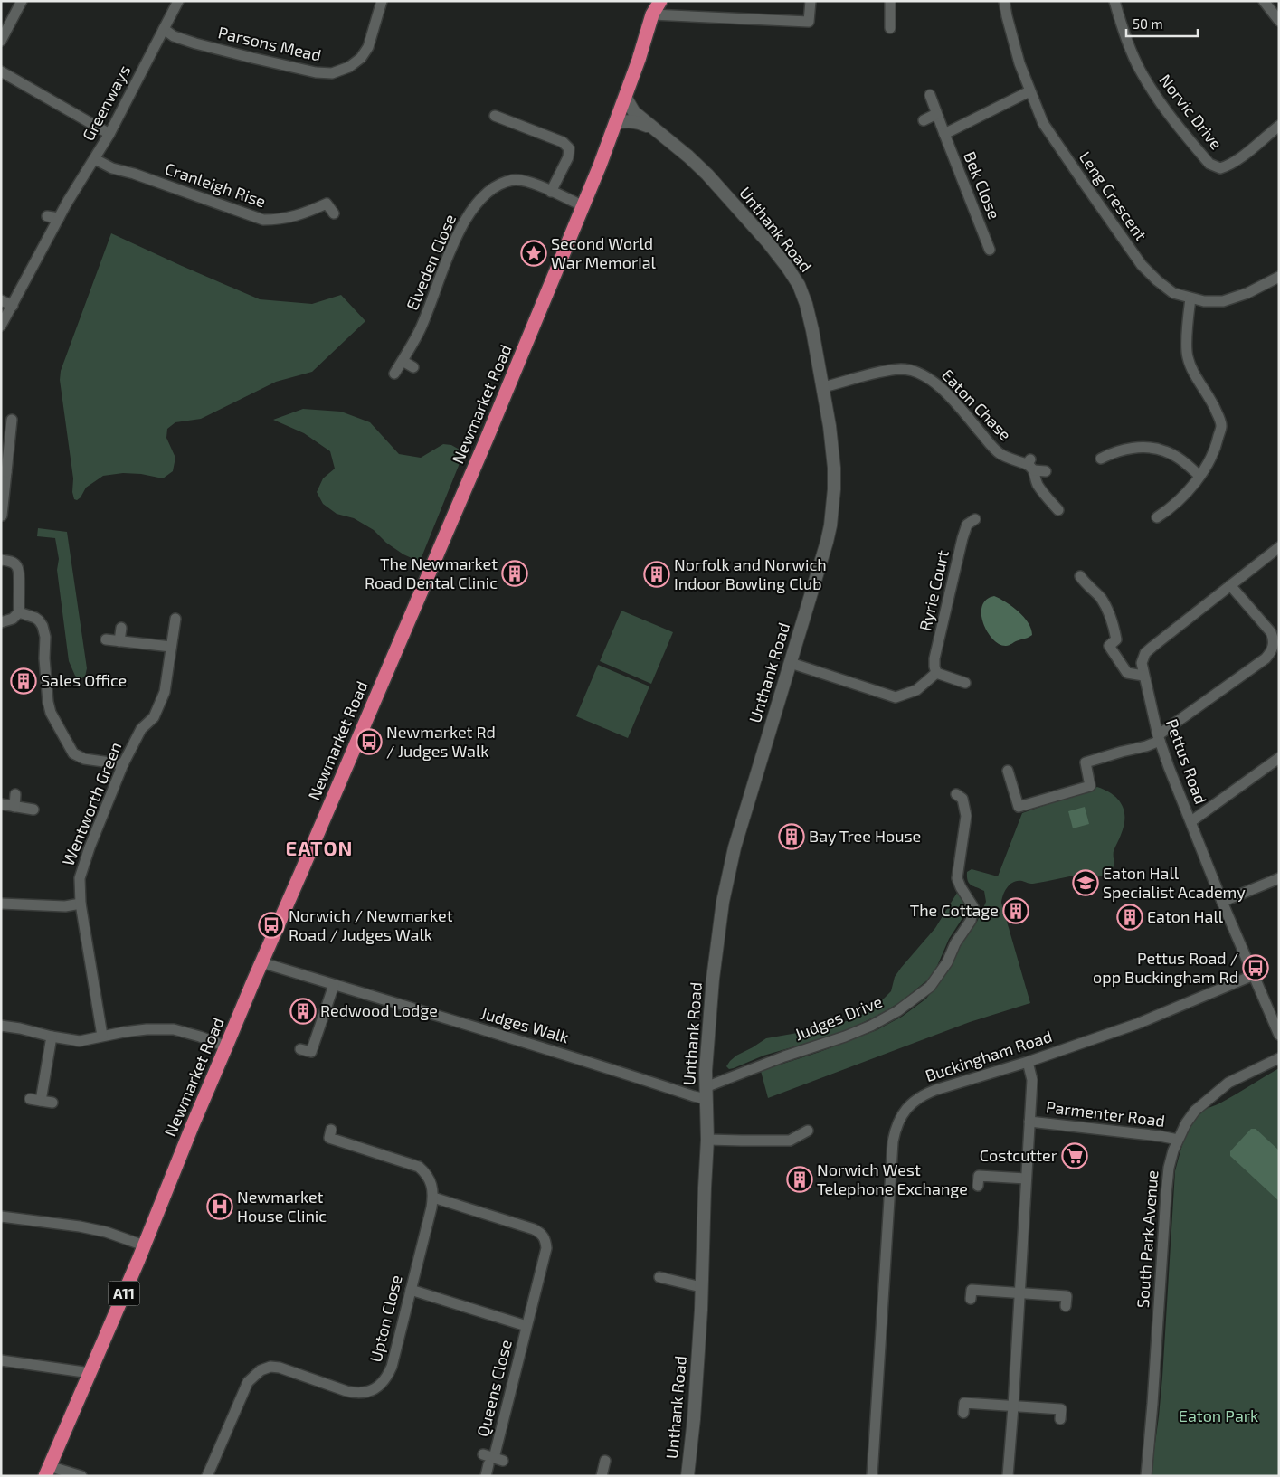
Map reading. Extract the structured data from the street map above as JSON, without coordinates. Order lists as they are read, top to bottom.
{
  "streets": {
    "highway": ["Newmarket Road", "A11"],
    "street": [
      "Parsons Mead",
      "Greenways",
      "Norvic Drive",
      "Cranleigh Rise",
      "Bek Close",
      "Leng Crescent",
      "Unthank Road",
      "Elveden Close",
      "Eaton Chase",
      "Ryrie Court",
      "Pettus Road",
      "Wentworth Green",
      "Judges Drive",
      "Judges Walk",
      "Buckingham Road",
      "Parmenter Road",
      "South Park Avenue",
      "Upton Close",
      "Queens Close"
    ]
  },
  "crossings": [
    ["Parsons Mead", "Greenways"],
    ["Greenways", "Cranleigh Rise"],
    ["Unthank Road", "Newmarket Road"],
    ["Unthank Road", "Eaton Chase"],
    ["Unthank Road", "Judges Drive"],
    ["Unthank Road", "Judges Walk"],
    ["Elveden Close", "Newmarket Road"],
    ["Newmarket Road", "Judges Walk"],
    ["Pettus Road", "Buckingham Road"],
    ["Judges Drive", "Judges Walk"],
    ["Parmenter Road", "South Park Avenue"],
    ["Upton Close", "Queens Close"]
  ],
  "districts": ["EATON"],
  "parks": ["Eaton Park"],
  "places": {
    "place": ["Second World War Memorial"],
    "building": [
      "The Newmarket Road Dental Clinic",
      "Norfolk and Norwich Indoor Bowling Club",
      "Sales Office",
      "Bay Tree House",
      "The Cottage",
      "Eaton Hall",
      "Redwood Lodge",
      "Norwich West Telephone Exchange"
    ],
    "bus stop": ["Newmarket Rd / Judges Walk", "Norwich / Newmarket Road / Judges Walk", "Pettus Road / opp Buckingham Rd"],
    "school or university": ["Eaton Hall Specialist Academy"],
    "supermarket": ["Costcutter"],
    "hospital": ["Newmarket House Clinic"]
  },
  "scale_bar": "50 m"
}
